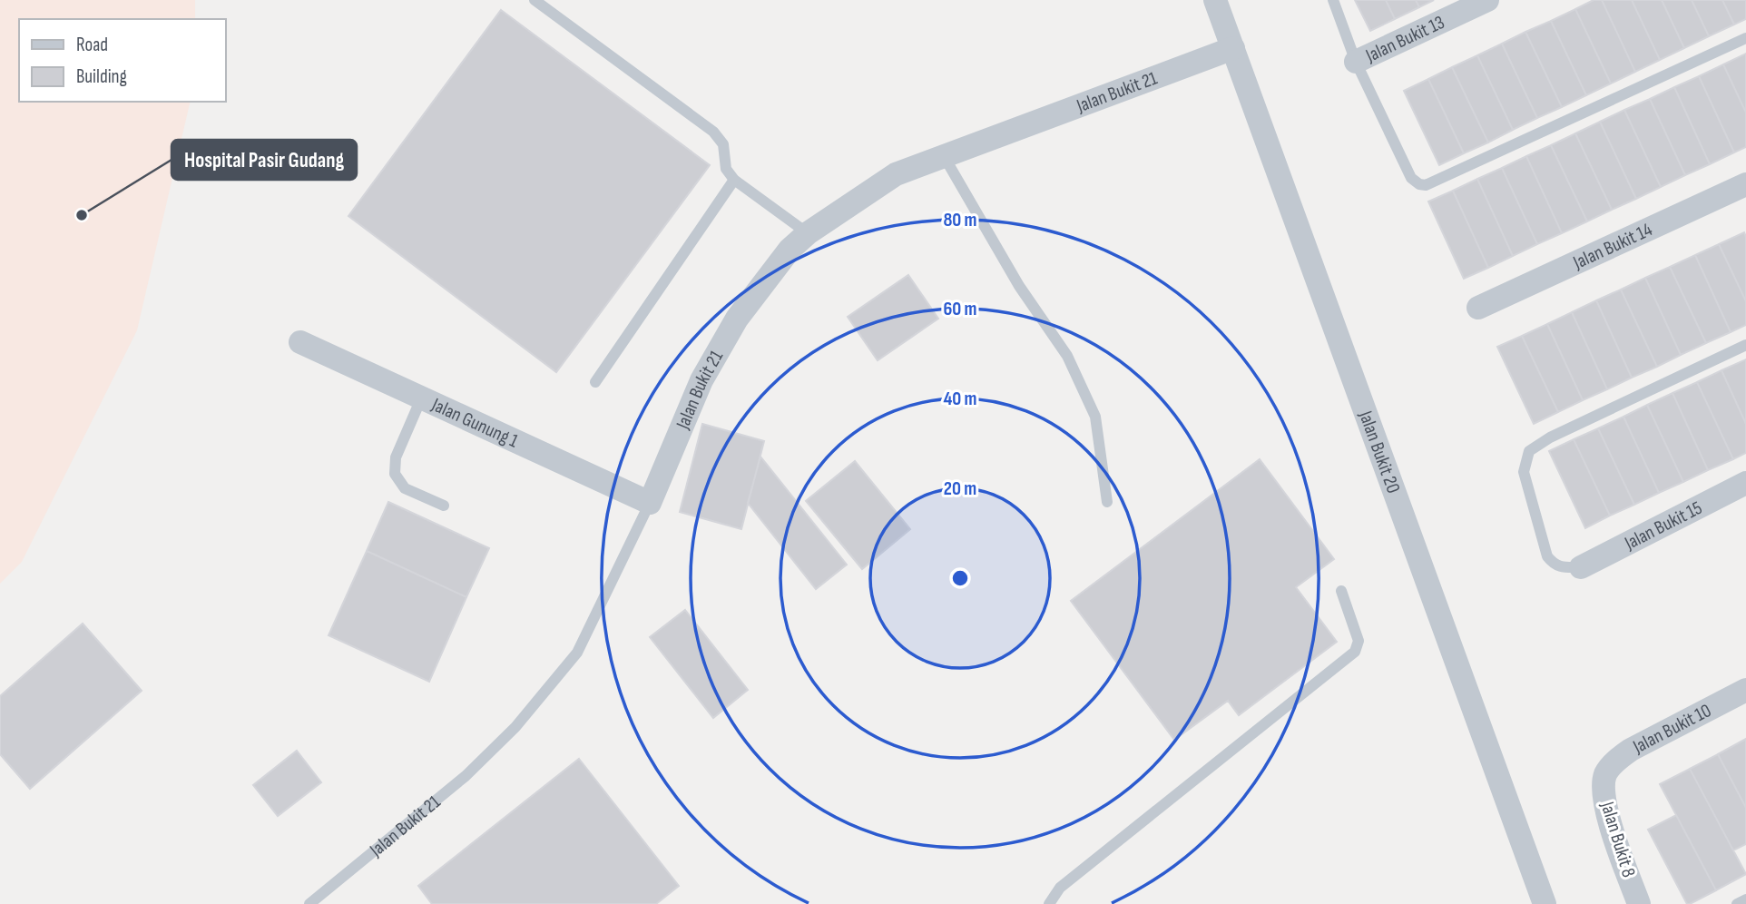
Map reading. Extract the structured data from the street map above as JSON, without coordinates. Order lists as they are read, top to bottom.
{
  "streets": {
    "street": [
      "Jalan Bukit 13",
      "Jalan Bukit 21",
      "Jalan Bukit 14",
      "Jalan Gunung 1",
      "Jalan Bukit 20",
      "Jalan Bukit 15",
      "Jalan Bukit 10",
      "Jalan Bukit 8"
    ]
  },
  "crossings": [
    ["Jalan Bukit 21", "Jalan Gunung 1"],
    ["Jalan Bukit 21", "Jalan Bukit 20"],
    ["Jalan Bukit 10", "Jalan Bukit 8"]
  ],
  "places": ["Hospital Pasir Gudang"],
  "legend": ["Road", "Building"],
  "rings": [
    "80 m",
    "60 m",
    "40 m",
    "20 m"
  ]
}
